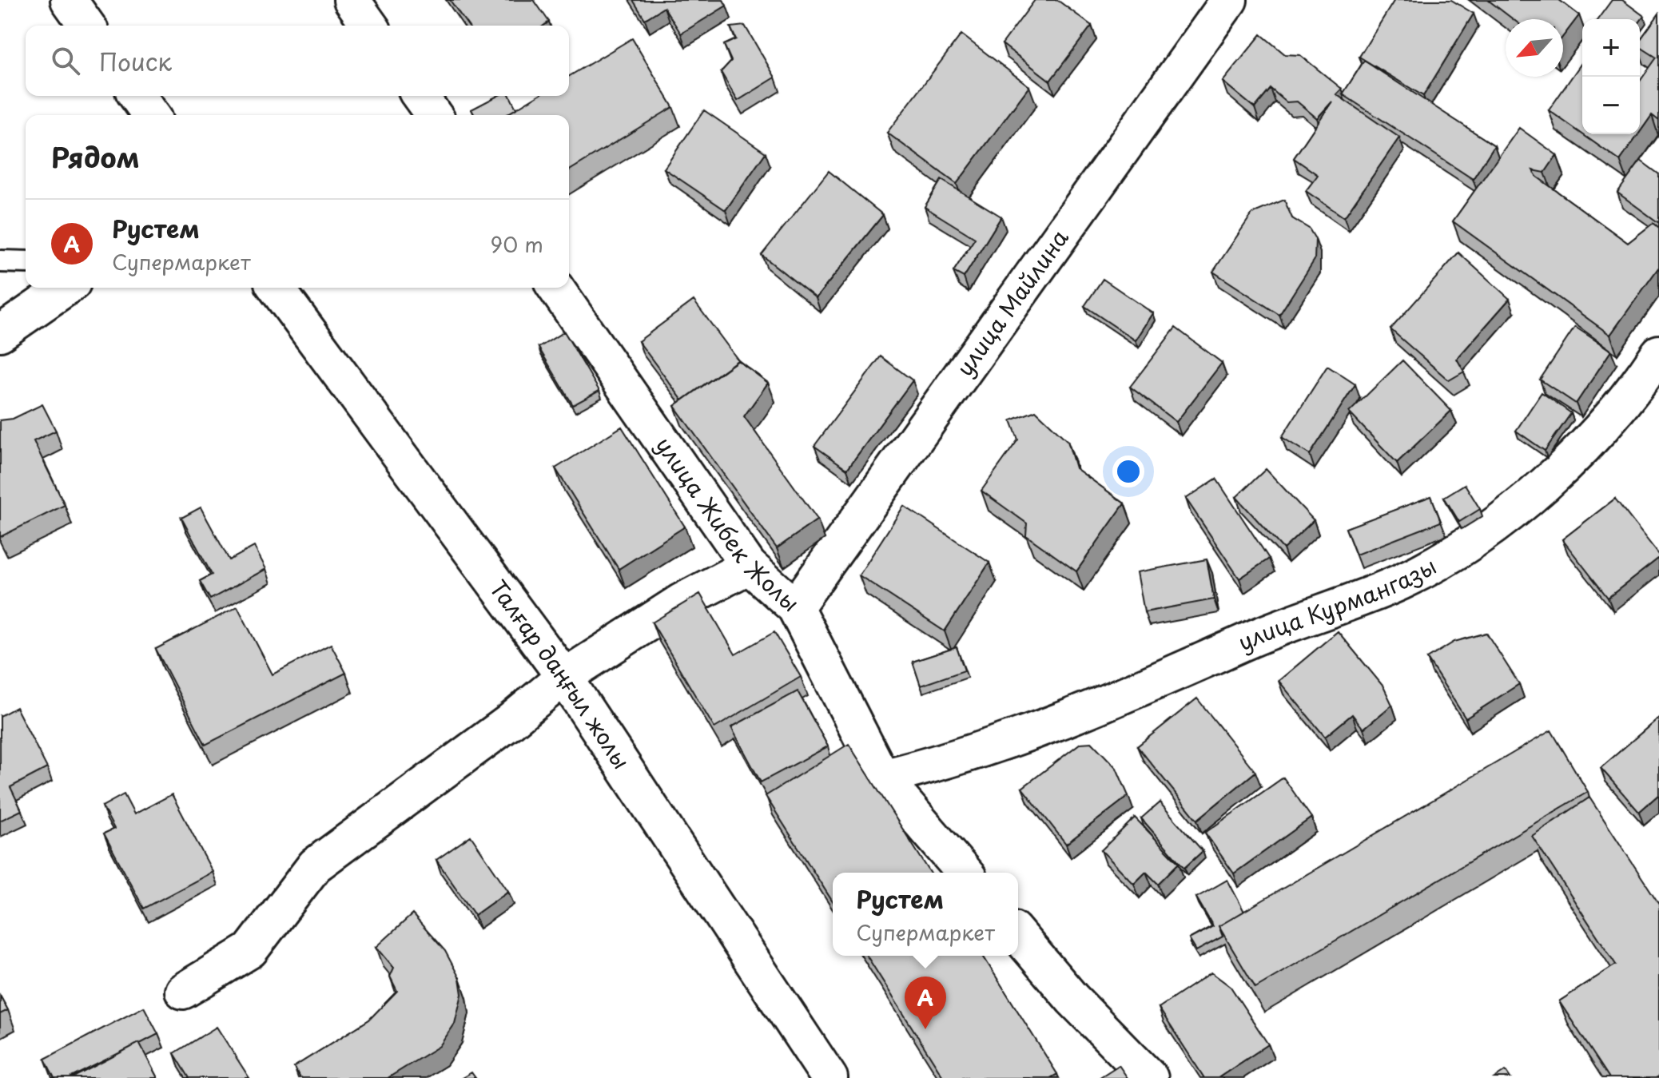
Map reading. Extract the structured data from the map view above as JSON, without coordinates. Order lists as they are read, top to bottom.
{
  "streets": {
    "street": [
      "улица Майлина",
      "улица Жибек Жолы",
      "улица Курмангазы",
      "Талғар даңғыл жолы"
    ]
  },
  "crossings": [
    ["улица Майлина", "улица Жибек Жолы"],
    ["улица Жибек Жолы", "улица Курмангазы"]
  ],
  "north": "bottom left",
  "page": {
    "map_buttons": ["+", "−"],
    "search": "Поиск",
    "heading": "Рядом",
    "list": [
      {
        "mark": "A",
        "name": "Рустем",
        "note": "Супермаркет",
        "value": "90 m"
      }
    ],
    "popup": ["Рустем", "Супермаркет"],
    "pins": "A"
  }
}
